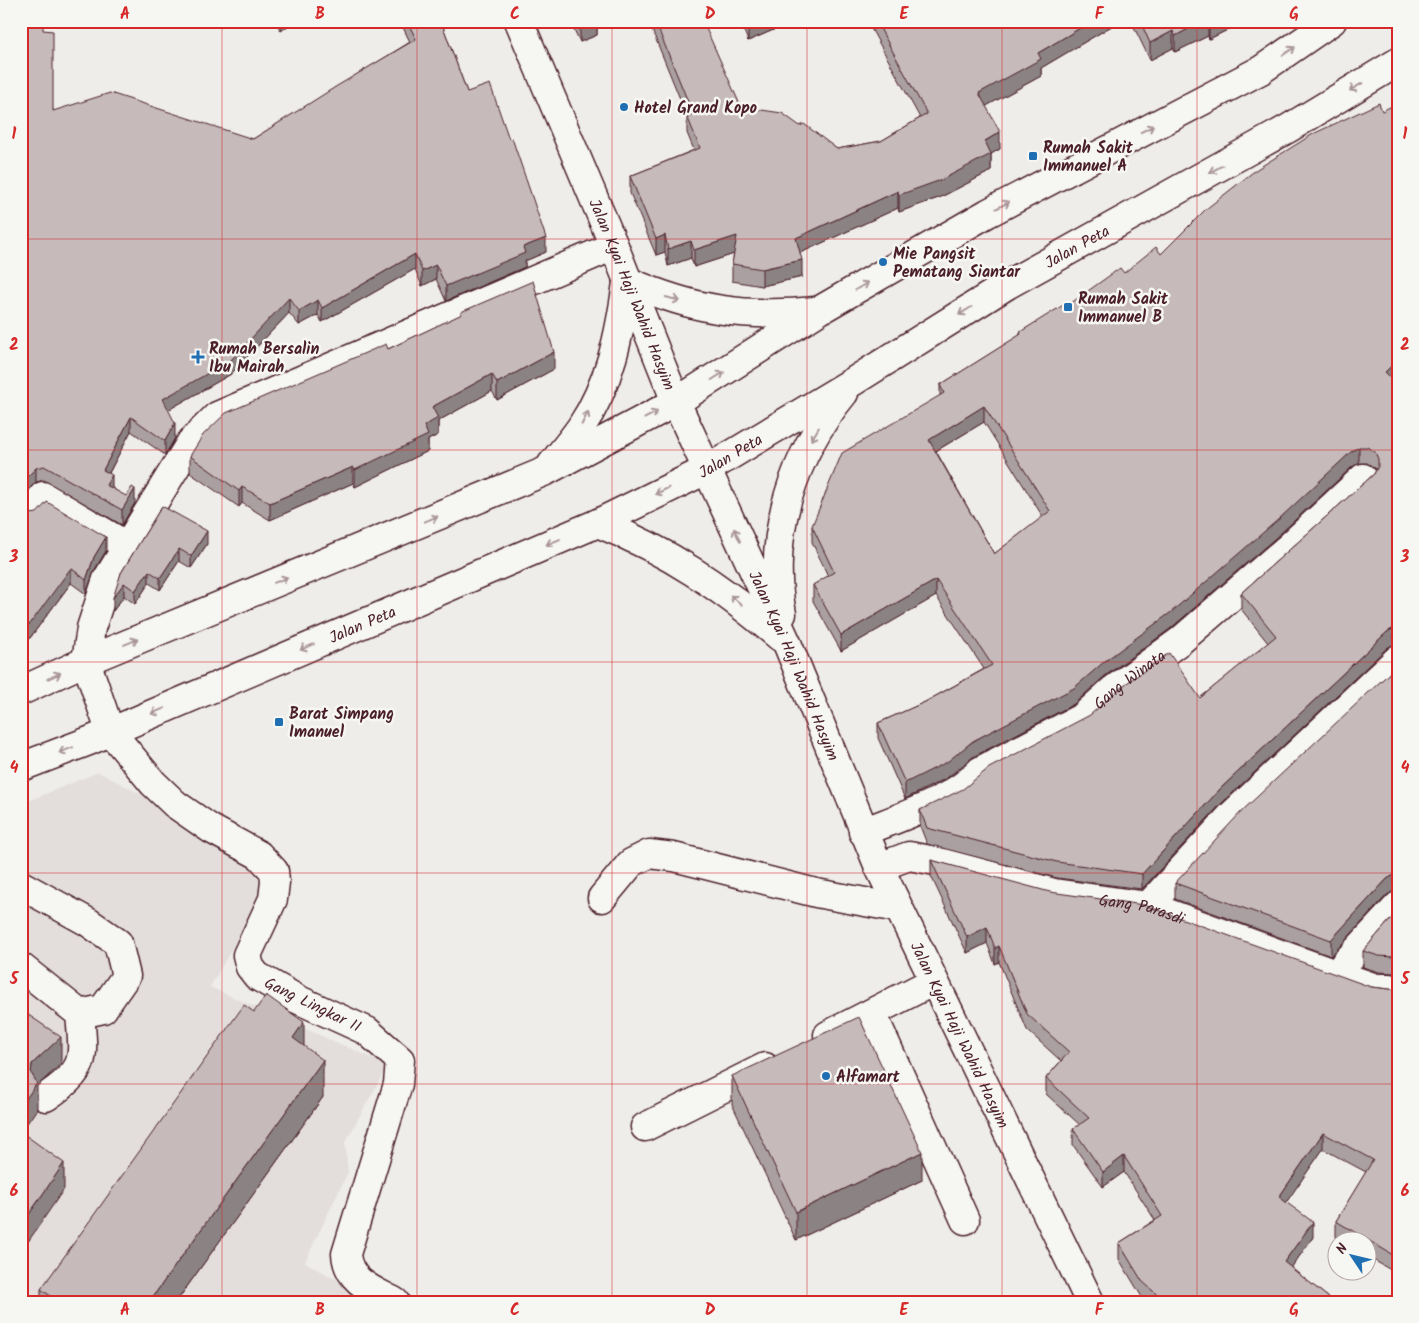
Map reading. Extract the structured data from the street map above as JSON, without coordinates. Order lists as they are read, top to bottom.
{
  "streets": {
    "main road": [
      "Jalan Peta",
      "Jalan Kyai Haji Wahid Hasyim",
      "Gang Winata",
      "Gang Parasdi",
      "Gang Lingkar II"
    ]
  },
  "crossings": [
    ["Jalan Peta", "Jalan Kyai Haji Wahid Hasyim"],
    ["Jalan Peta", "Gang Lingkar II"],
    ["Jalan Kyai Haji Wahid Hasyim", "Gang Winata"],
    ["Jalan Kyai Haji Wahid Hasyim", "Gang Parasdi"]
  ],
  "places": {
    "other": ["Hotel Grand Kopo", "Mie Pangsit Pematang Siantar", "Alfamart"],
    "transit": ["Rumah Sakit Immanuel A", "Rumah Sakit Immanuel B", "Barat Simpang Imanuel"],
    "health": ["Rumah Bersalin Ibu Mairah"]
  },
  "north": "top left",
  "grid": {
    "columns": [
      "A",
      "B",
      "C",
      "D",
      "E",
      "F",
      "G"
    ],
    "rows": [
      "1",
      "2",
      "3",
      "4",
      "5",
      "6"
    ]
  }
}
